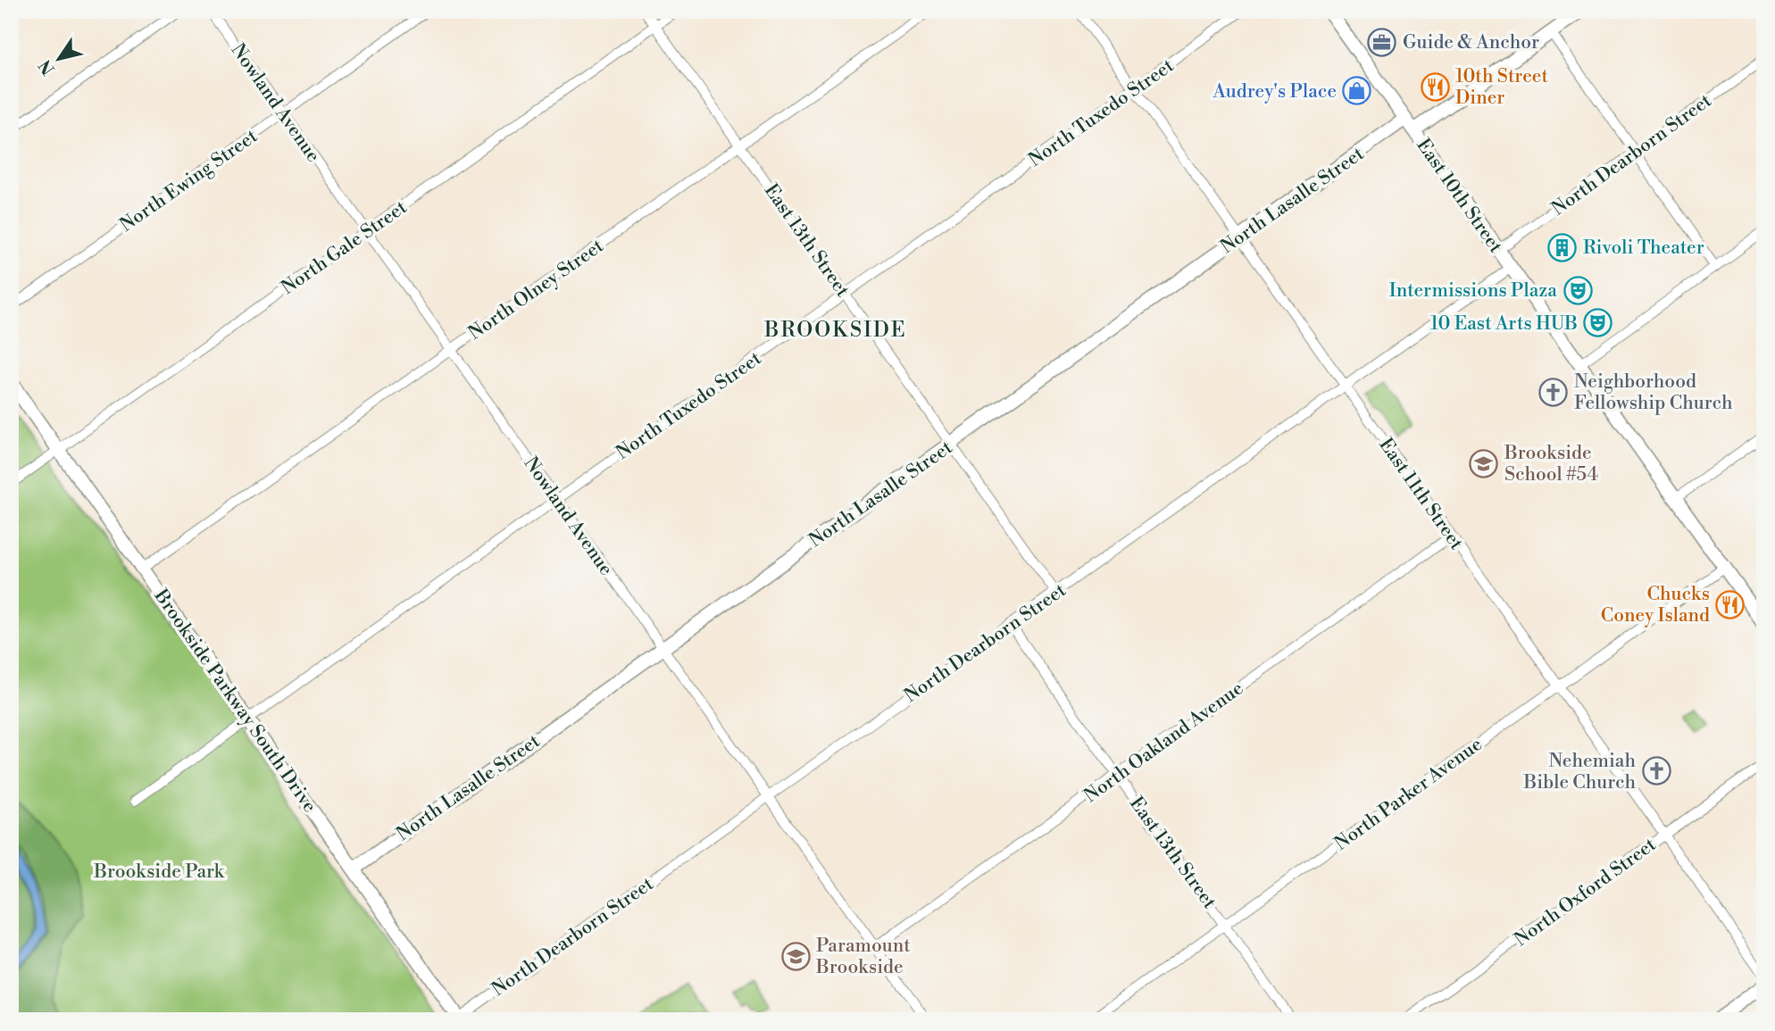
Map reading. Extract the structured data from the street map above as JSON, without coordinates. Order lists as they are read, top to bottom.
{
  "streets": {
    "main road": ["East 10th Street", "North Lasalle Street", "Brookside Parkway South Drive"],
    "street": [
      "Nowland Avenue",
      "North Tuxedo Street",
      "North Dearborn Street",
      "North Ewing Street",
      "East 13th Street",
      "North Gale Street",
      "North Olney Street",
      "East 11th Street",
      "North Oakland Avenue",
      "North Parker Avenue",
      "North Oxford Street"
    ]
  },
  "crossings": [
    ["Nowland Avenue", "North Tuxedo Street"],
    ["Nowland Avenue", "North Dearborn Street"],
    ["Nowland Avenue", "North Ewing Street"],
    ["Nowland Avenue", "North Lasalle Street"],
    ["Nowland Avenue", "North Gale Street"],
    ["Nowland Avenue", "North Olney Street"],
    ["Nowland Avenue", "North Oakland Avenue"],
    ["North Tuxedo Street", "East 13th Street"],
    ["North Tuxedo Street", "East 11th Street"],
    ["North Tuxedo Street", "Brookside Parkway South Drive"],
    ["North Dearborn Street", "East 10th Street"],
    ["North Dearborn Street", "East 13th Street"],
    ["North Dearborn Street", "East 11th Street"],
    ["North Dearborn Street", "Brookside Parkway South Drive"],
    ["East 10th Street", "North Lasalle Street"],
    ["East 10th Street", "North Parker Avenue"],
    ["North Lasalle Street", "East 13th Street"],
    ["North Lasalle Street", "East 11th Street"],
    ["North Lasalle Street", "Brookside Parkway South Drive"],
    ["East 13th Street", "North Gale Street"],
    ["East 13th Street", "North Olney Street"],
    ["East 13th Street", "North Oakland Avenue"],
    ["East 13th Street", "North Parker Avenue"],
    ["North Gale Street", "Brookside Parkway South Drive"],
    ["North Olney Street", "Brookside Parkway South Drive"],
    ["East 11th Street", "North Oakland Avenue"],
    ["East 11th Street", "North Parker Avenue"],
    ["East 11th Street", "North Oxford Street"]
  ],
  "districts": ["BROOKSIDE"],
  "parks": ["Brookside Park"],
  "places": {
    "office": ["Guide & Anchor"],
    "restaurant": ["10th Street Diner", "Chucks Coney Island"],
    "shop": ["Audrey's Place"],
    "building": ["Rivoli Theater"],
    "theatre": ["Intermissions Plaza", "10 East Arts HUB"],
    "church": ["Neighborhood Fellowship Church", "Nehemiah Bible Church"],
    "school or university": ["Brookside School #54", "Paramount Brookside"]
  },
  "north": "bottom left"
}
